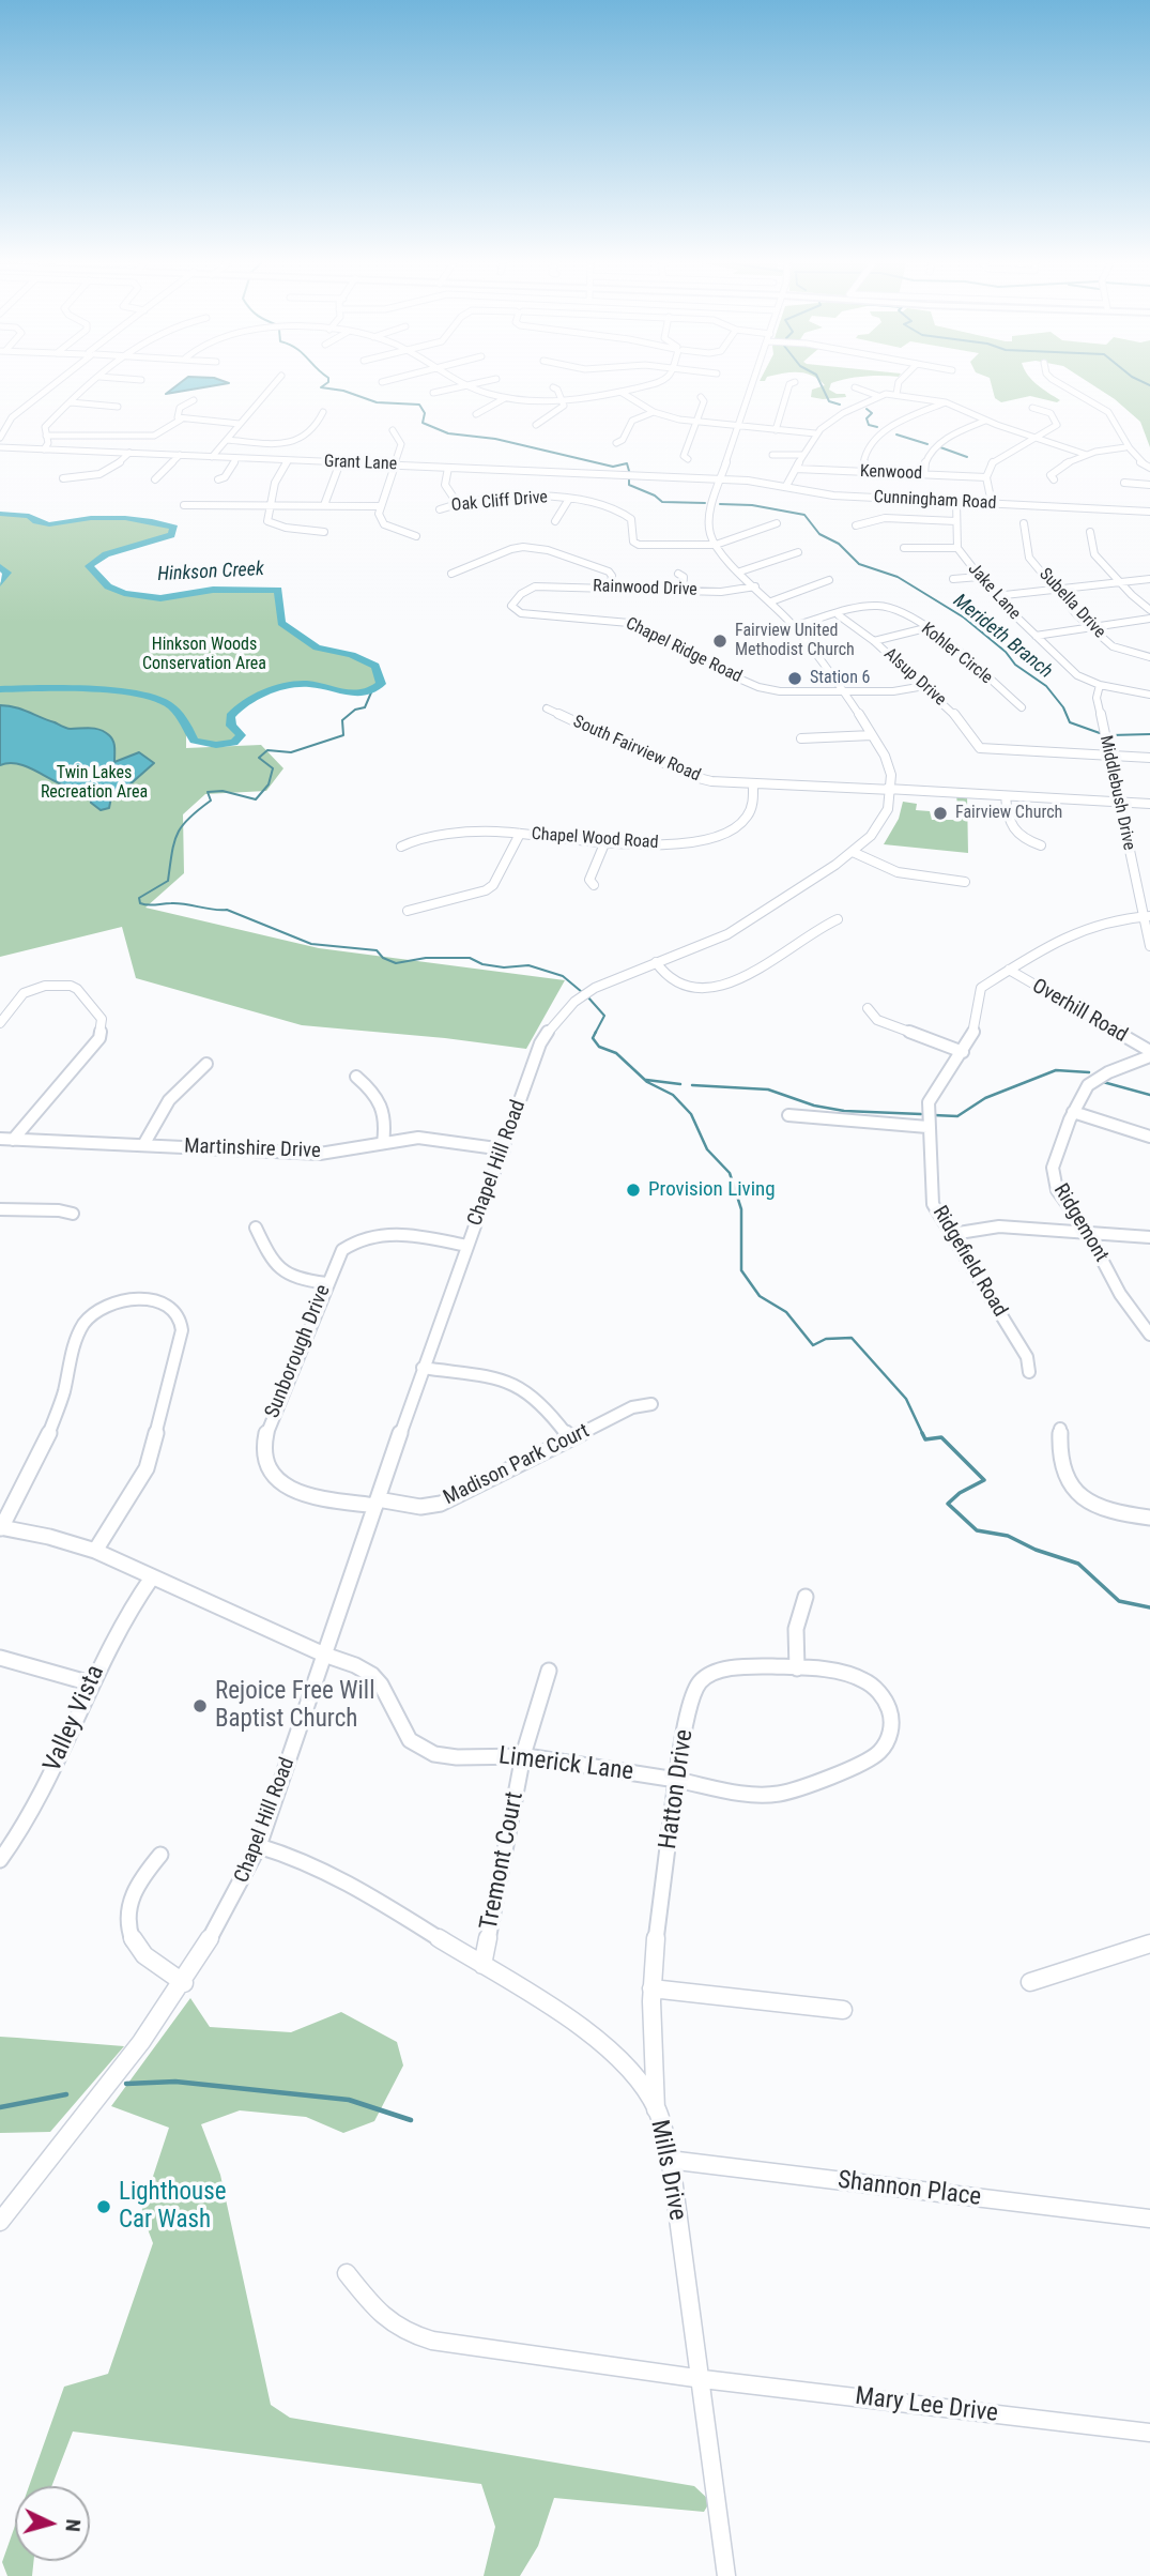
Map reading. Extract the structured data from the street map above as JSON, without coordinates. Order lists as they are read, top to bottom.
{
  "streets": {
    "street": [
      "Grant Lane",
      "Kenwood",
      "Cunningham Road",
      "Oak Cliff Drive",
      "Rainwood Drive",
      "Jake Lane",
      "Subella Drive",
      "Chapel Ridge Road",
      "Kohler Circle",
      "Alsup Drive",
      "South Fairview Road",
      "Middlebush Drive",
      "Chapel Wood Road",
      "Overhill Road",
      "Martinshire Drive",
      "Chapel Hill Road",
      "Ridgemont",
      "Ridgefield Road",
      "Sunborough Drive",
      "Madison Park Court",
      "Valley Vista",
      "Limerick Lane",
      "Hatton Drive",
      "Tremont Court",
      "Mills Drive",
      "Shannon Place",
      "Mary Lee Drive"
    ]
  },
  "crossings": [
    ["Grant Lane", "Cunningham Road"],
    ["Cunningham Road", "Jake Lane"],
    ["Rainwood Drive", "Chapel Ridge Road"],
    ["Jake Lane", "Middlebush Drive"],
    ["Kohler Circle", "Alsup Drive"],
    ["Alsup Drive", "Middlebush Drive"],
    ["South Fairview Road", "Chapel Wood Road"],
    ["South Fairview Road", "Chapel Hill Road"],
    ["Middlebush Drive", "Ridgefield Road"],
    ["Overhill Road", "Ridgemont"],
    ["Overhill Road", "Ridgefield Road"],
    ["Martinshire Drive", "Chapel Hill Road"],
    ["Chapel Hill Road", "Sunborough Drive"],
    ["Chapel Hill Road", "Madison Park Court"],
    ["Chapel Hill Road", "Limerick Lane"],
    ["Chapel Hill Road", "Mills Drive"],
    ["Sunborough Drive", "Madison Park Court"],
    ["Valley Vista", "Limerick Lane"],
    ["Limerick Lane", "Hatton Drive"],
    ["Limerick Lane", "Tremont Court"],
    ["Hatton Drive", "Mills Drive"],
    ["Tremont Court", "Mills Drive"],
    ["Mills Drive", "Shannon Place"],
    ["Mills Drive", "Mary Lee Drive"]
  ],
  "water": ["Hinkson Creek", "Merideth Branch"],
  "parks": ["Hinkson Woods Conservation Area", "Twin Lakes Recreation Area"],
  "places": [
    "Fairview United Methodist Church",
    "Station 6",
    "Fairview Church",
    "Provision Living",
    "Rejoice Free Will Baptist Church",
    "Lighthouse Car Wash"
  ],
  "north": "right"
}
